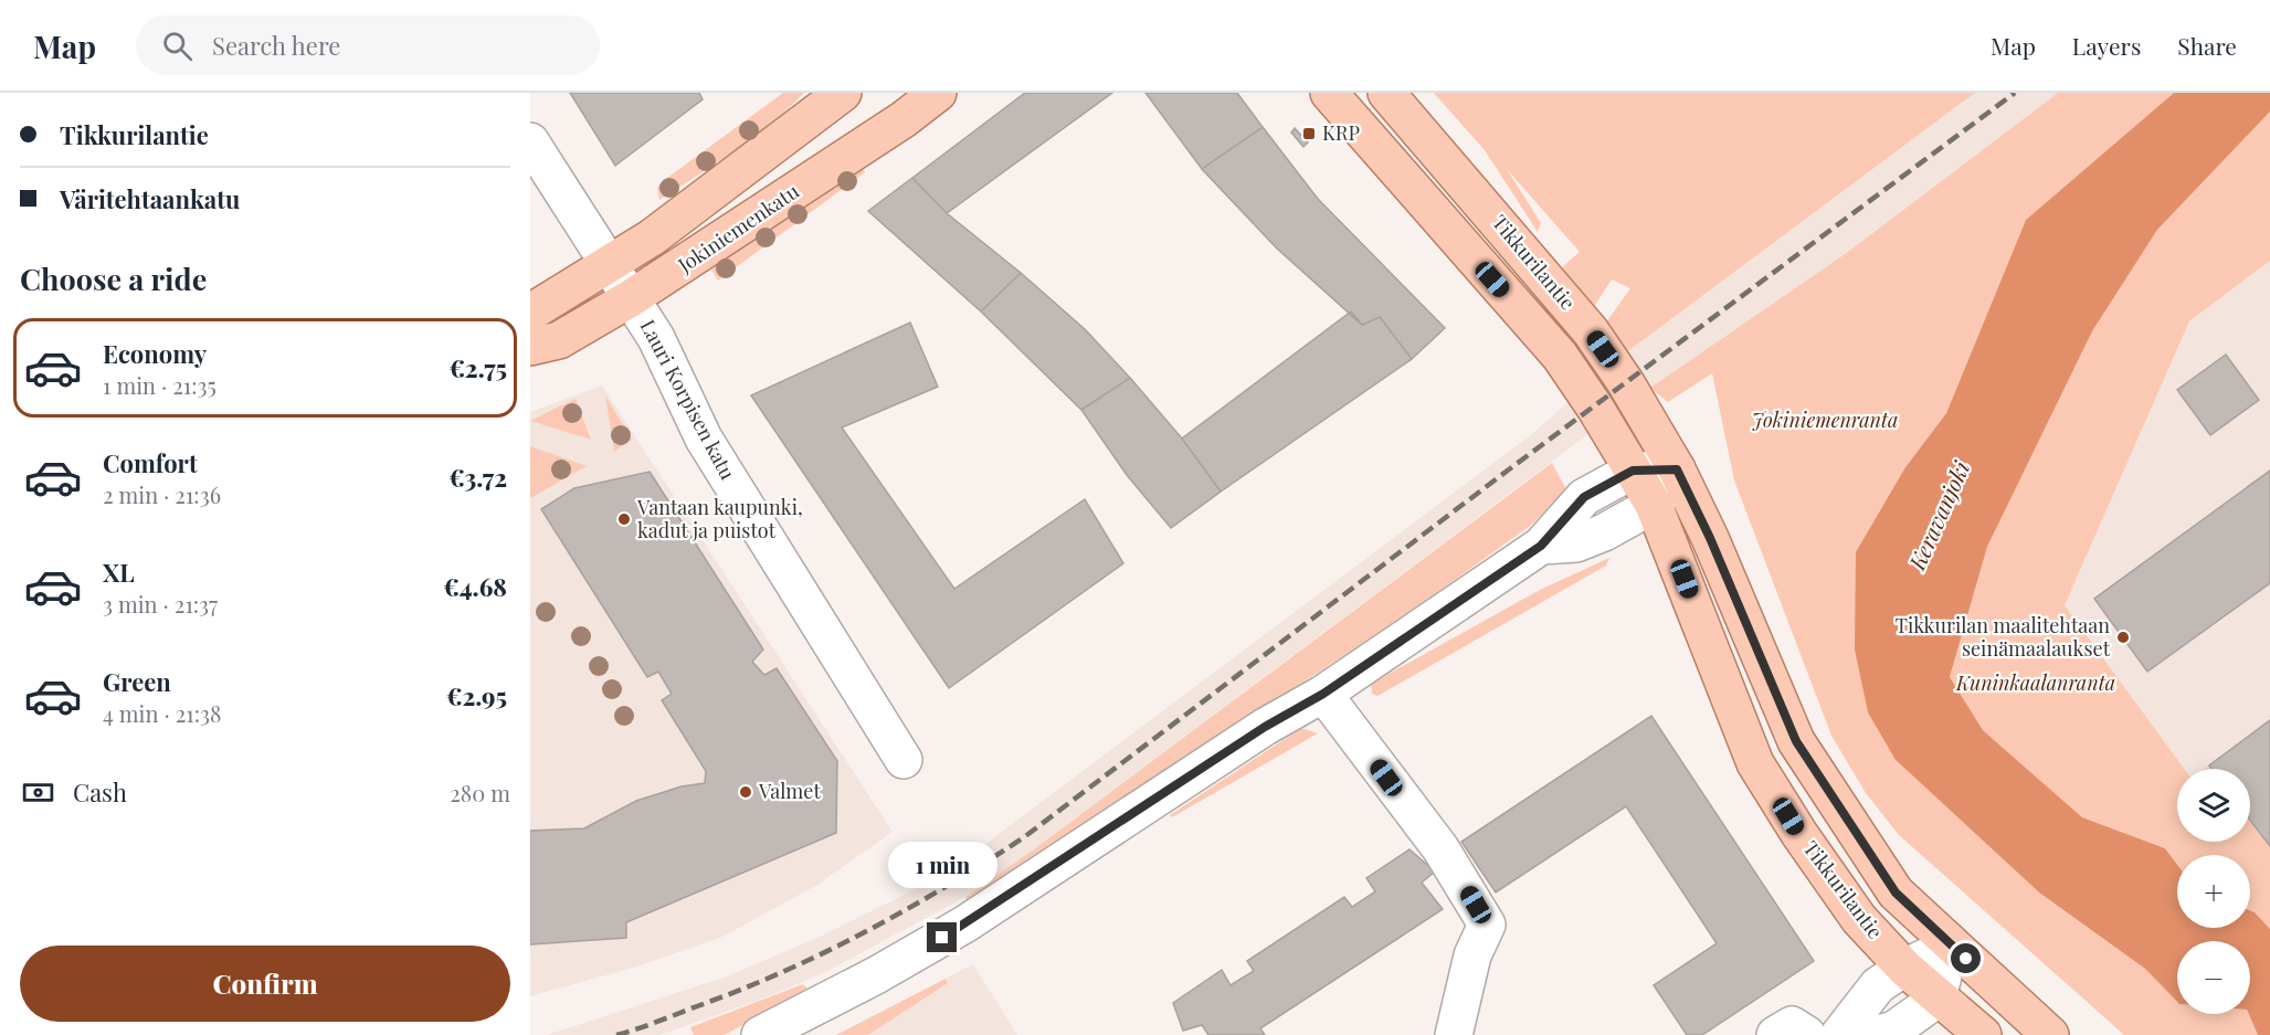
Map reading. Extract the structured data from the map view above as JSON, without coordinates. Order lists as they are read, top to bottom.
{
  "streets": {
    "main road": ["Jokiniemenkatu", "Tikkurilantie"],
    "street": ["Lauri Korpisen katu"]
  },
  "crossings": [
    ["Jokiniemenkatu", "Lauri Korpisen katu"]
  ],
  "water": ["Keravanjoki"],
  "parks": ["Jokiniemenranta", "Kuninkaalanranta"],
  "places": {
    "transit": ["KRP"],
    "other": ["Vantaan kaupunki, kadut ja puistot", "Tikkurilan maalitehtaan seinämaalaukset", "Valmet"]
  },
  "page": {
    "header": "Map",
    "search": "Search here",
    "nav": ["Map", "Layers", "Share"],
    "banner": ["Tikkurilantie", "Väritehtaankatu"],
    "heading": "Choose a ride",
    "list": [
      {
        "name": "Economy",
        "note": "1 min · 21:35",
        "value": "€2.75"
      },
      {
        "name": "Comfort",
        "note": "2 min · 21:36",
        "value": "€3.72"
      },
      {
        "name": "XL",
        "note": "3 min · 21:37",
        "value": "€4.68"
      },
      {
        "name": "Green",
        "note": "4 min · 21:38",
        "value": "€2.95"
      }
    ],
    "pay": ["Cash", "280 m"],
    "map_buttons": ["+", "−"],
    "bubble": "1 min",
    "buttons": "Confirm"
  }
}
